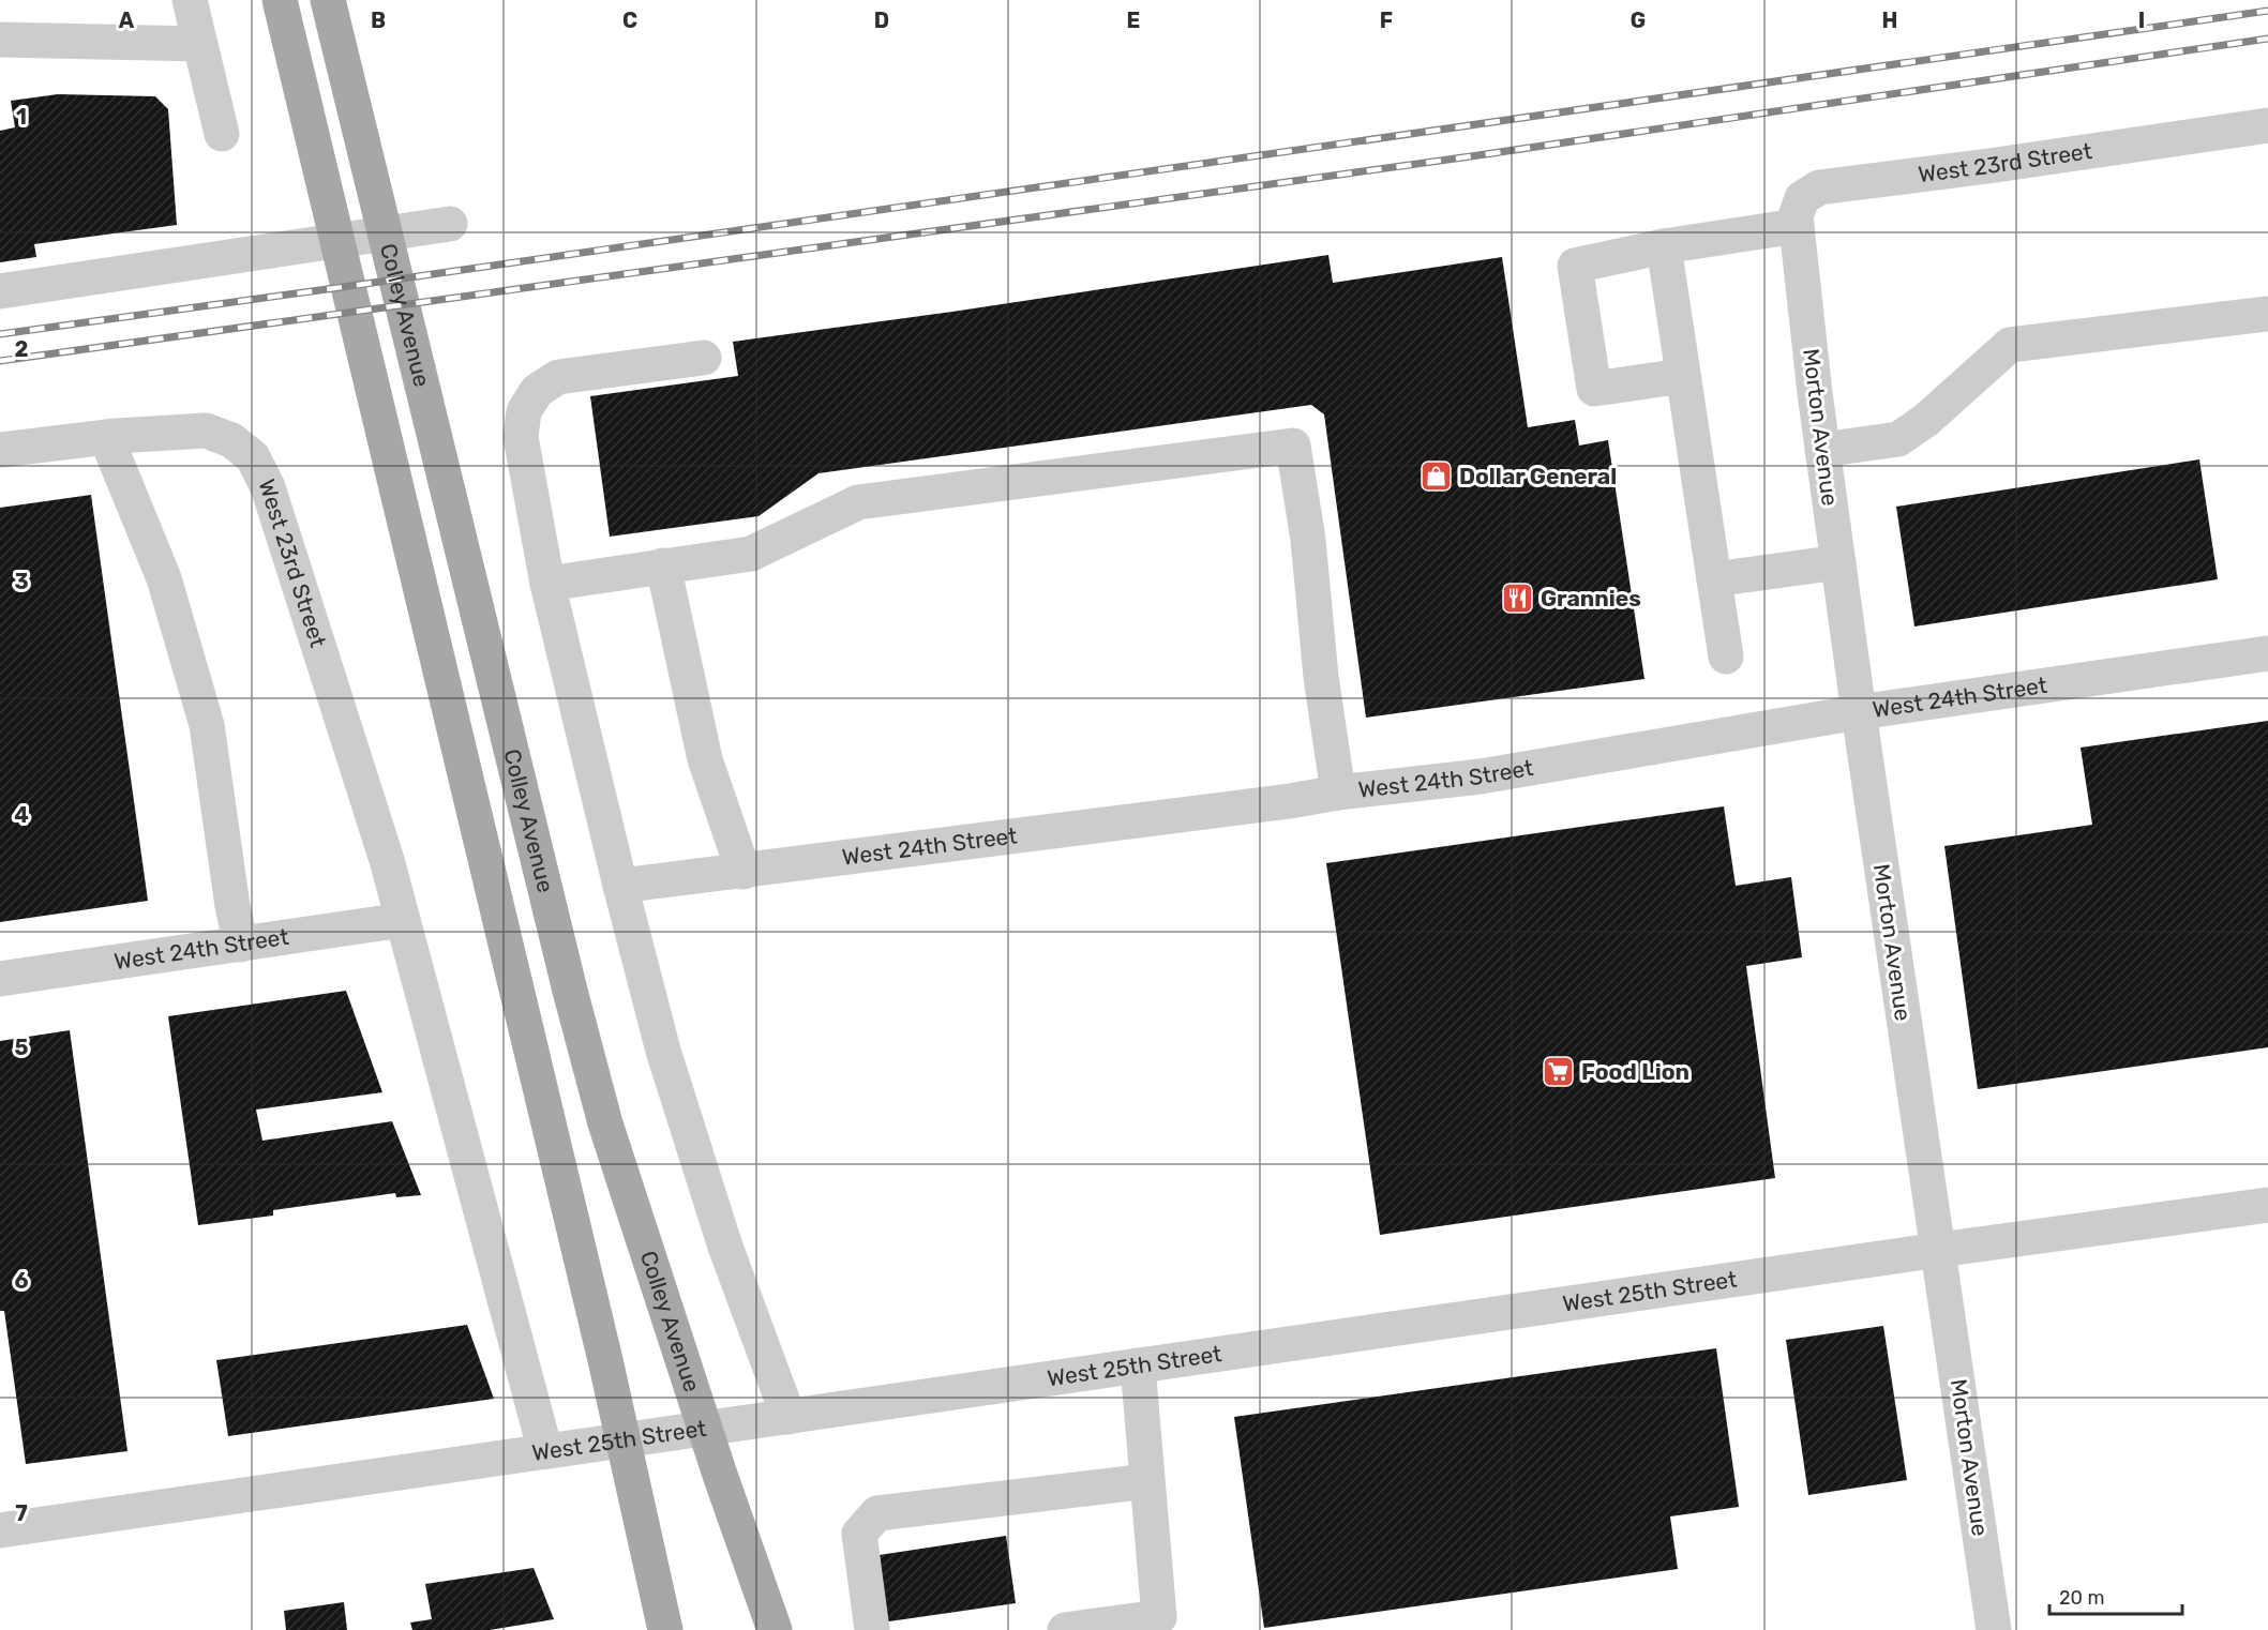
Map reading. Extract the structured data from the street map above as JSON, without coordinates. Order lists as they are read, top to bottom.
{
  "streets": {
    "main road": ["Colley Avenue"],
    "street": [
      "West 23rd Street",
      "Morton Avenue",
      "West 24th Street",
      "West 25th Street"
    ]
  },
  "crossings": [
    ["West 23rd Street", "Morton Avenue"],
    ["West 23rd Street", "West 24th Street"],
    ["West 23rd Street", "West 25th Street"],
    ["Colley Avenue", "West 25th Street"],
    ["Morton Avenue", "West 24th Street"],
    ["Morton Avenue", "West 25th Street"]
  ],
  "places": {
    "shop": ["Dollar General"],
    "restaurant": ["Grannies"],
    "supermarket": ["Food Lion"]
  },
  "scale_bar": "20 m",
  "grid": {
    "columns": [
      "A",
      "B",
      "C",
      "D",
      "E",
      "F",
      "G",
      "H",
      "I"
    ],
    "rows": [
      "1",
      "2",
      "3",
      "4",
      "5",
      "6",
      "7"
    ]
  }
}
